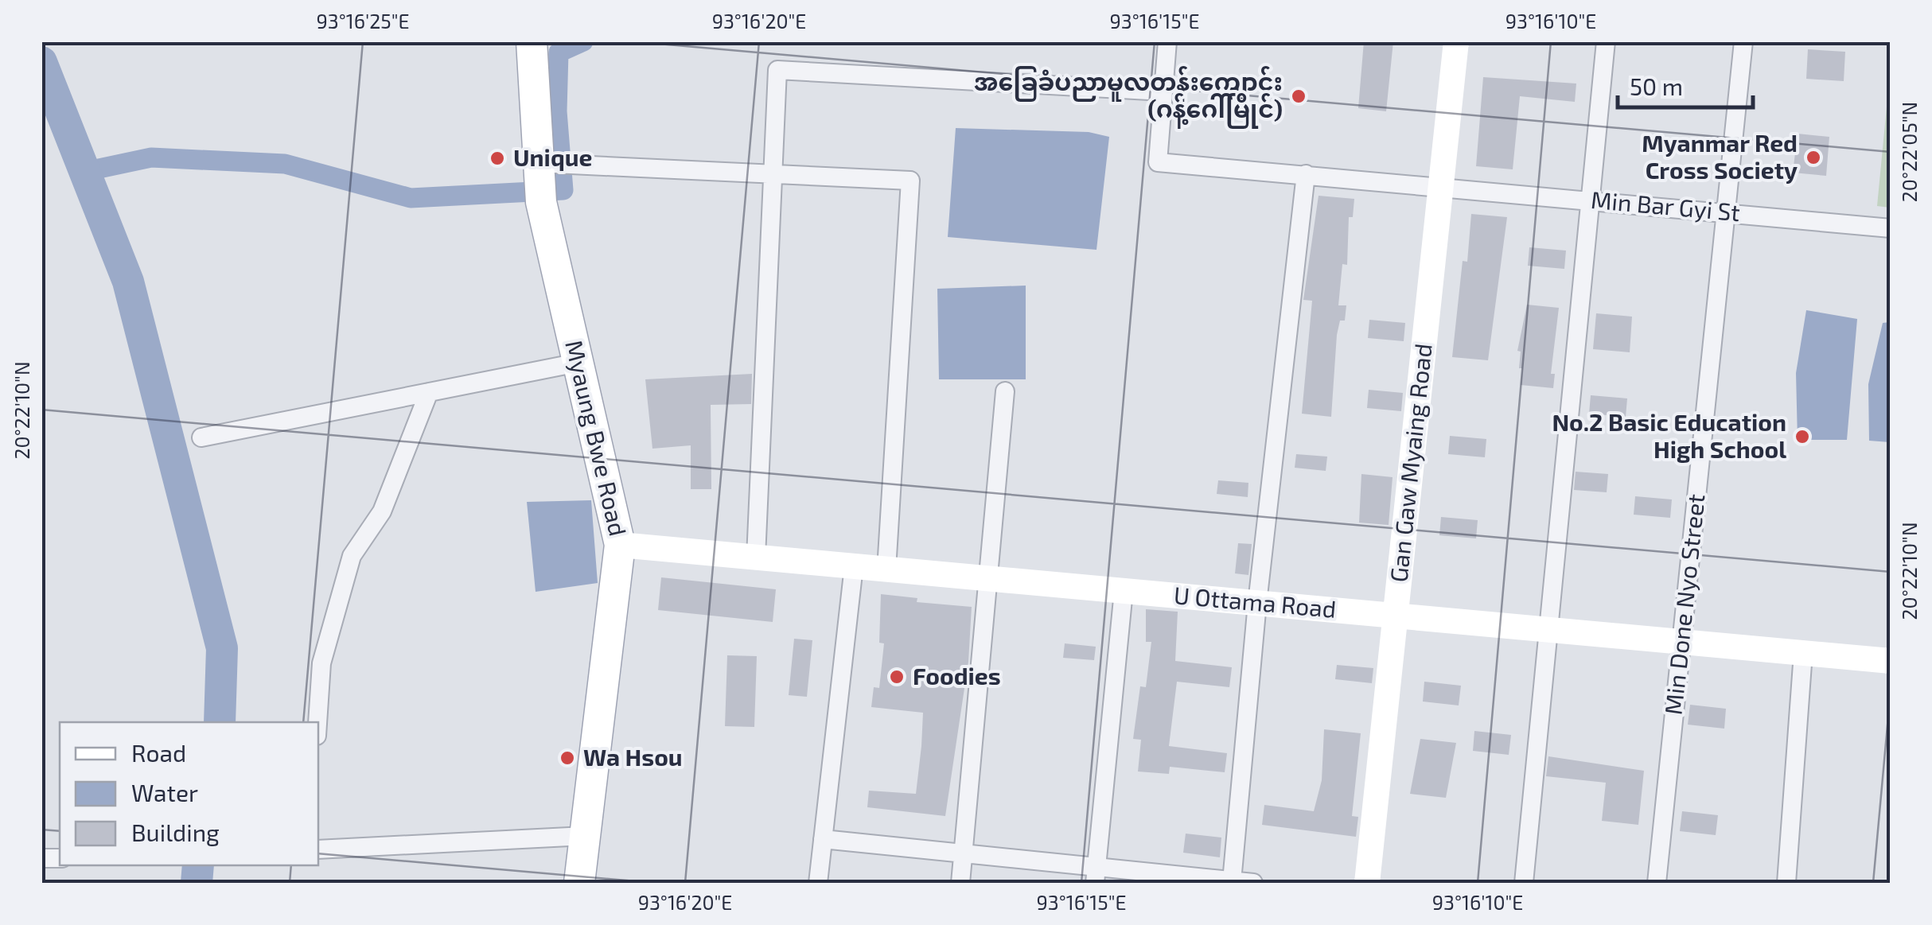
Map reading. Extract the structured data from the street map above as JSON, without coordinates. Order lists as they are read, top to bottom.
{
  "streets": {
    "main road": ["Myaung Bwe Road"],
    "street": [
      "Min Bar Gyi St",
      "Gan Gaw Myaing Road",
      "U Ottama Road",
      "Min Done Nyo Street"
    ]
  },
  "crossings": [
    ["Min Bar Gyi St", "Gan Gaw Myaing Road"],
    ["Min Bar Gyi St", "Min Done Nyo Street"],
    ["Myaung Bwe Road", "U Ottama Road"],
    ["Gan Gaw Myaing Road", "U Ottama Road"],
    ["U Ottama Road", "Min Done Nyo Street"]
  ],
  "places": [
    "အခြေခံပညာမူလတန်းကျောင်း (ဂန့်ဂေါ်မြိုင်)",
    "Myanmar Red Cross Society",
    "Unique",
    "No.2 Basic Education High School",
    "Foodies",
    "Wa Hsou"
  ],
  "legend": ["Road", "Water", "Building"],
  "scale_bar": "50 m",
  "coordinates": [
    "93°16'25\"E",
    "93°16'20\"E",
    "93°16'15\"E",
    "93°16'10\"E",
    "20°22'05\"N",
    "20°22'10\"N"
  ]
}
